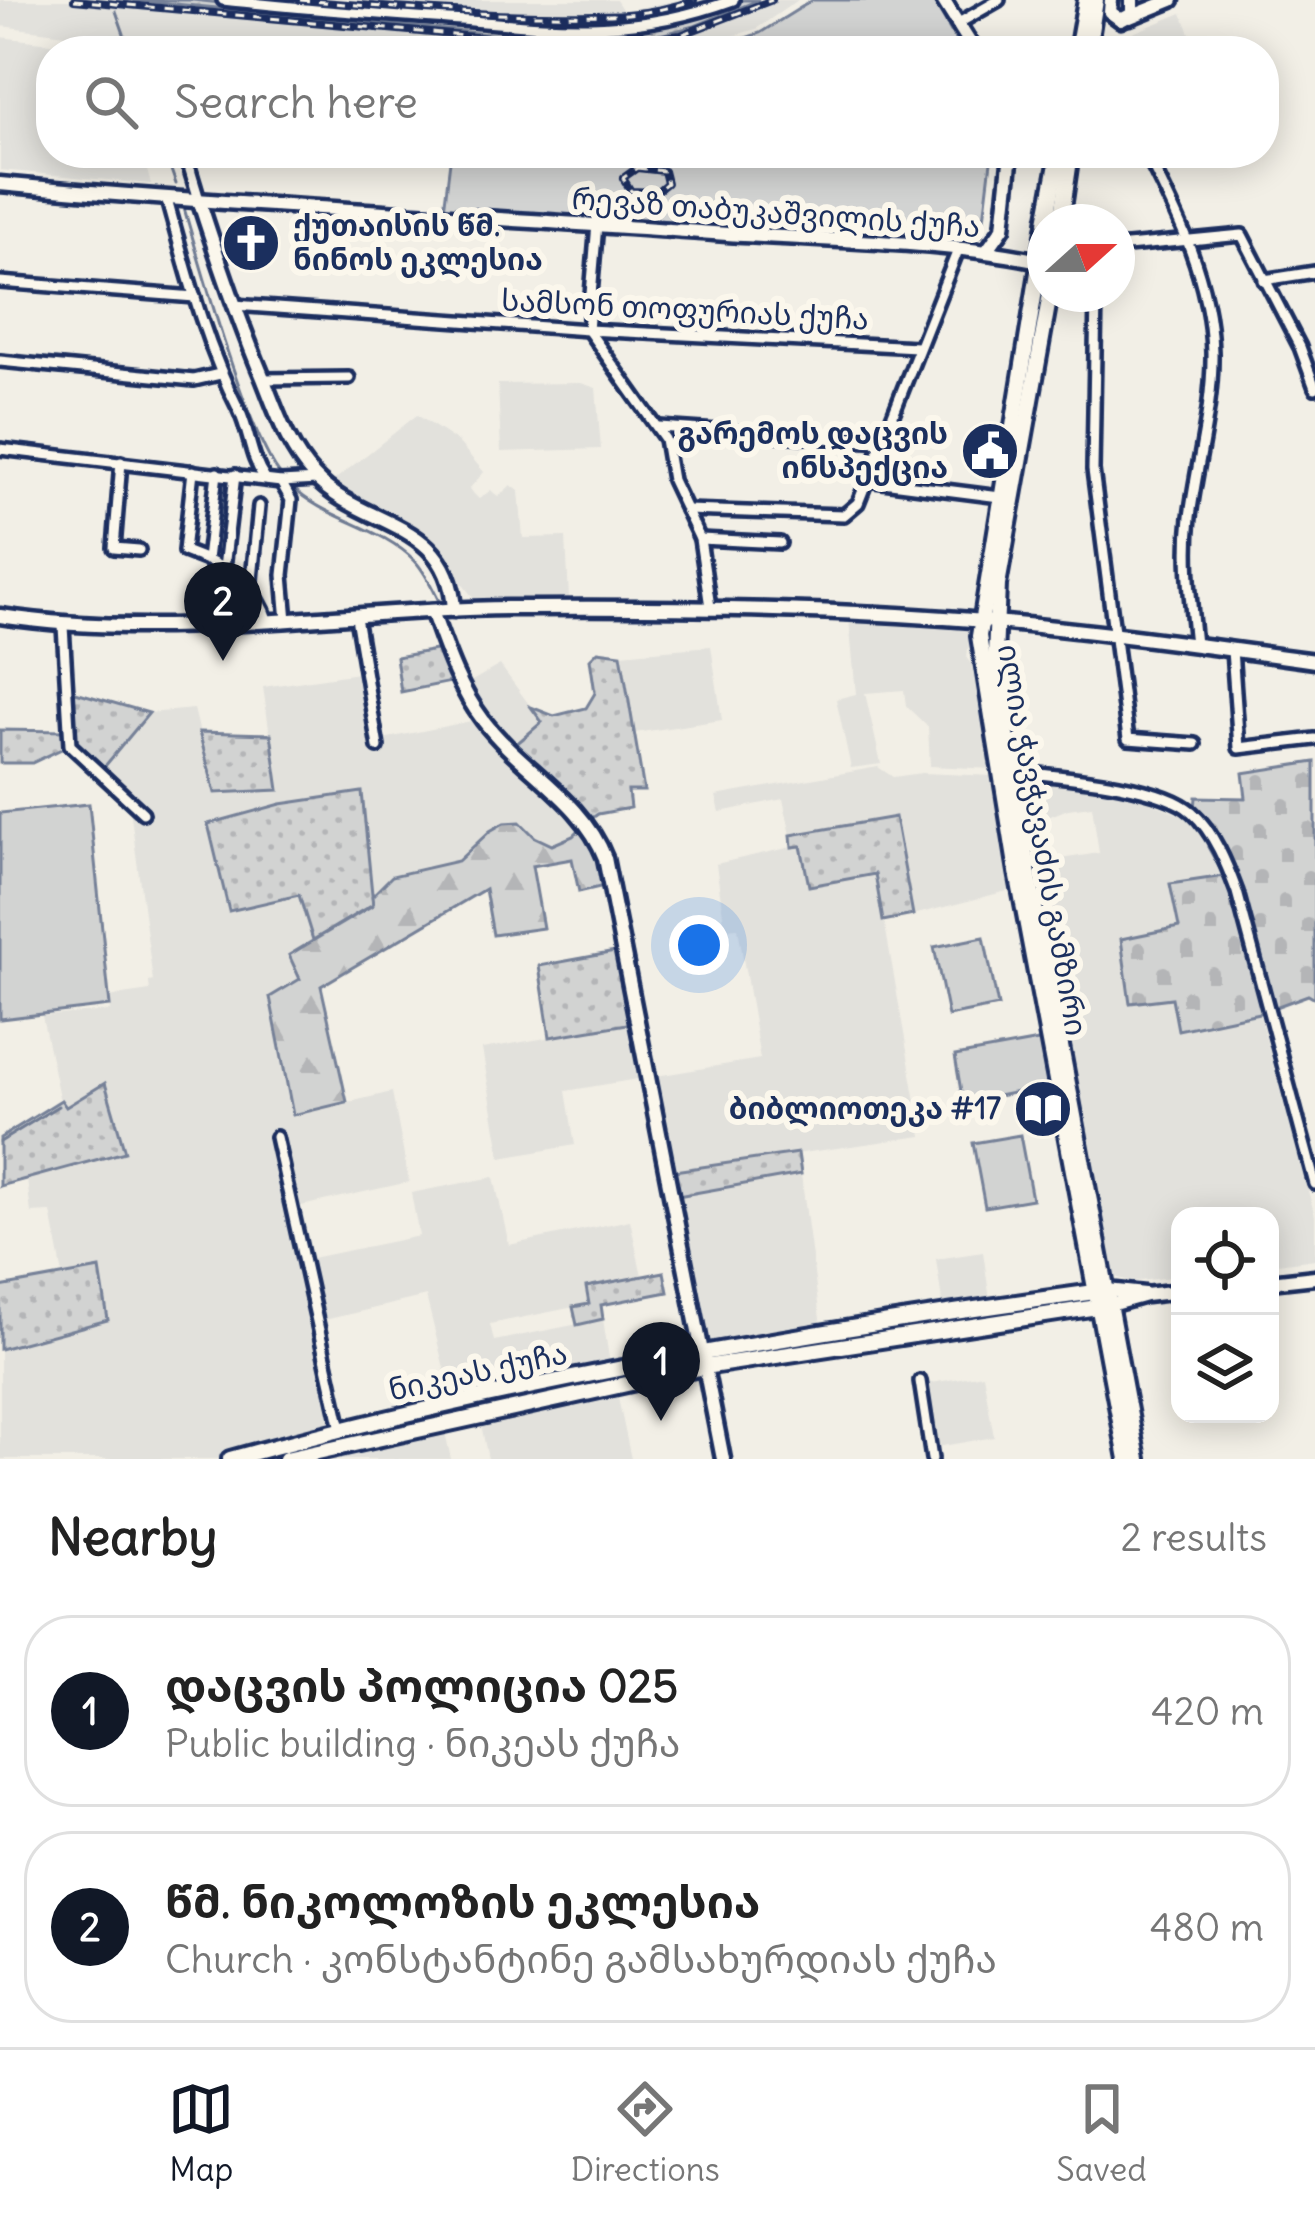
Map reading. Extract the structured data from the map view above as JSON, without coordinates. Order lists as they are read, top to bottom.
{
  "streets": {
    "main road": ["ილია ჭავჭავაძის გამზირი", "ნიკეას ქუჩა"],
    "street": ["რევაზ თაბუკაშვილის ქუჩა", "სამსონ თოფურიას ქუჩა"]
  },
  "crossings": [
    ["ილია ჭავჭავაძის გამზირი", "ნიკეას ქუჩა"]
  ],
  "places": {
    "church": ["ქუთაისის წმ. ნინოს ეკლესია"],
    "public building": ["გარემოს დაცვის ინსპექცია"],
    "library": ["ბიბლიოთეკა #17"]
  },
  "north": "right",
  "page": {
    "search": "Search here",
    "pins": ["2", "1"],
    "heading": ["Nearby", "2 results"],
    "list": [
      {
        "mark": "1",
        "name": "დაცვის პოლიცია 025",
        "note": "Public building · ნიკეას ქუჩა",
        "value": "420 m"
      },
      {
        "mark": "2",
        "name": "წმ. ნიკოლოზის ეკლესია",
        "note": "Church · კონსტანტინე გამსახურდიას ქუჩა",
        "value": "480 m"
      }
    ],
    "nav": ["Map", "Directions", "Saved"]
  }
}
